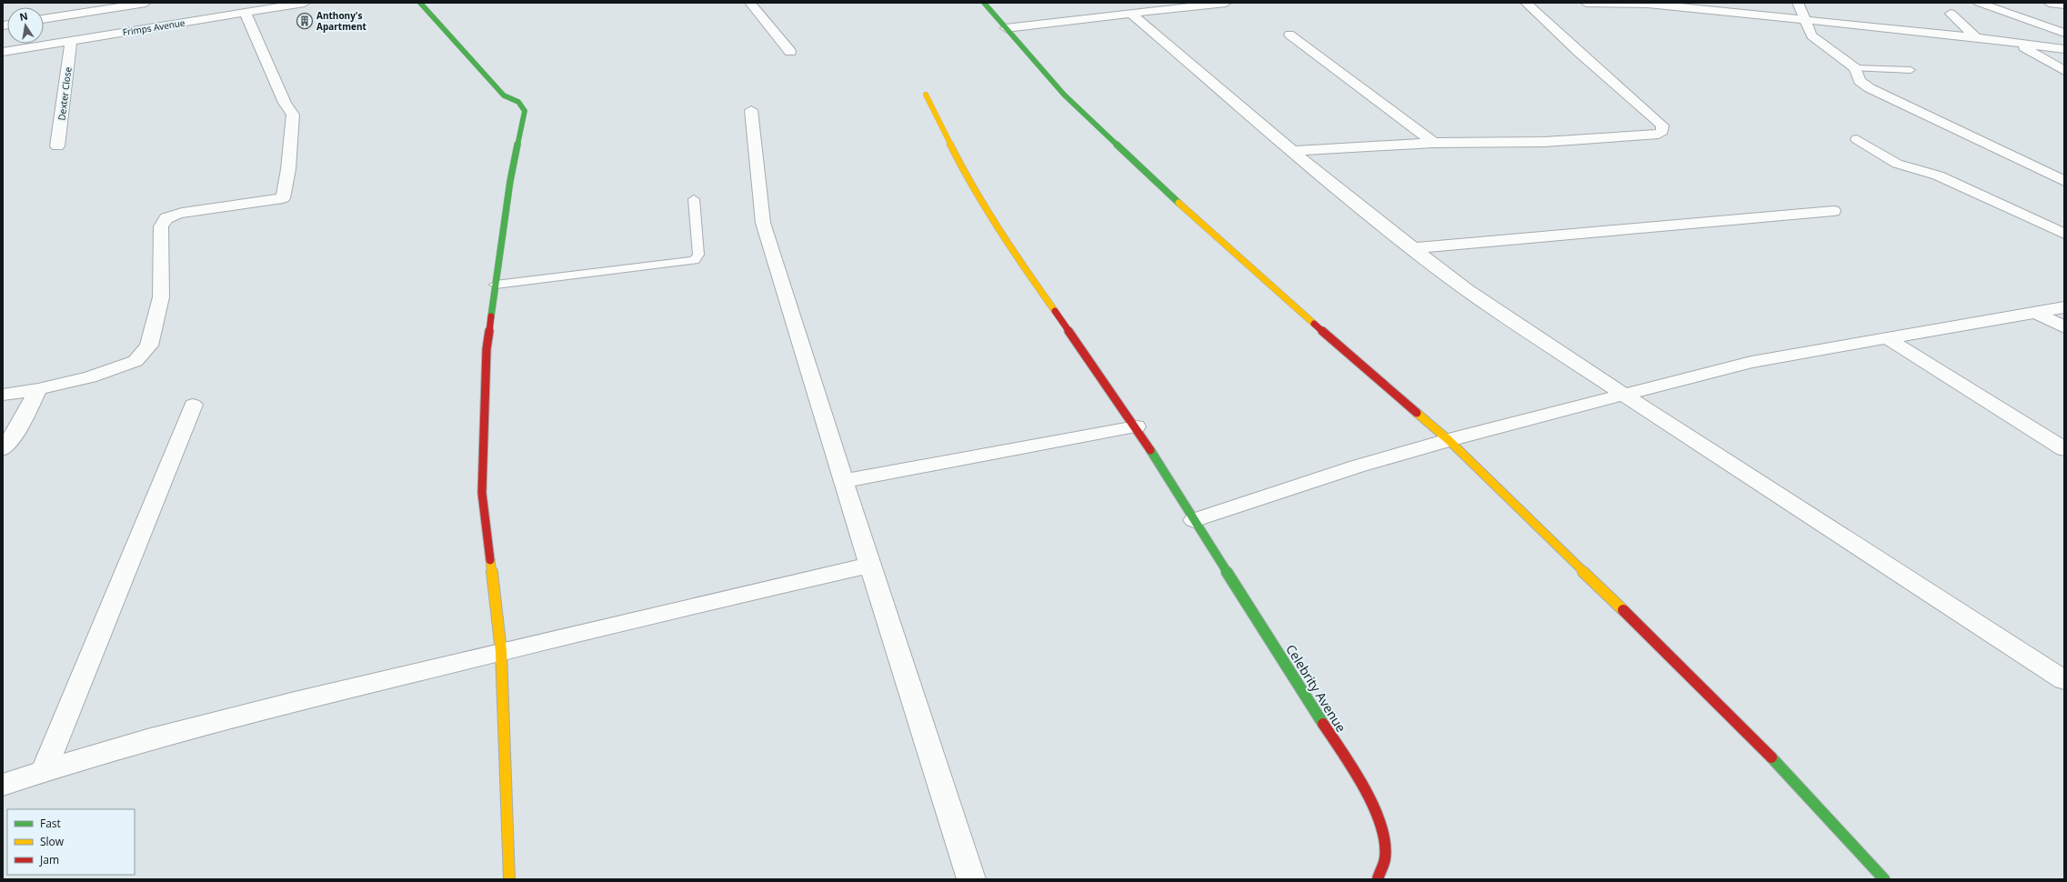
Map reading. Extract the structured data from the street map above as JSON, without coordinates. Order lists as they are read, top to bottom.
{
  "streets": {
    "street": ["Frimps Avenue", "Dexter Close", "Celebrity Avenue"]
  },
  "crossings": [
    ["Frimps Avenue", "Dexter Close"]
  ],
  "places": {
    "building": ["Anthony's Apartment"]
  },
  "legend": ["Fast", "Slow", "Jam"],
  "north": "top"
}
